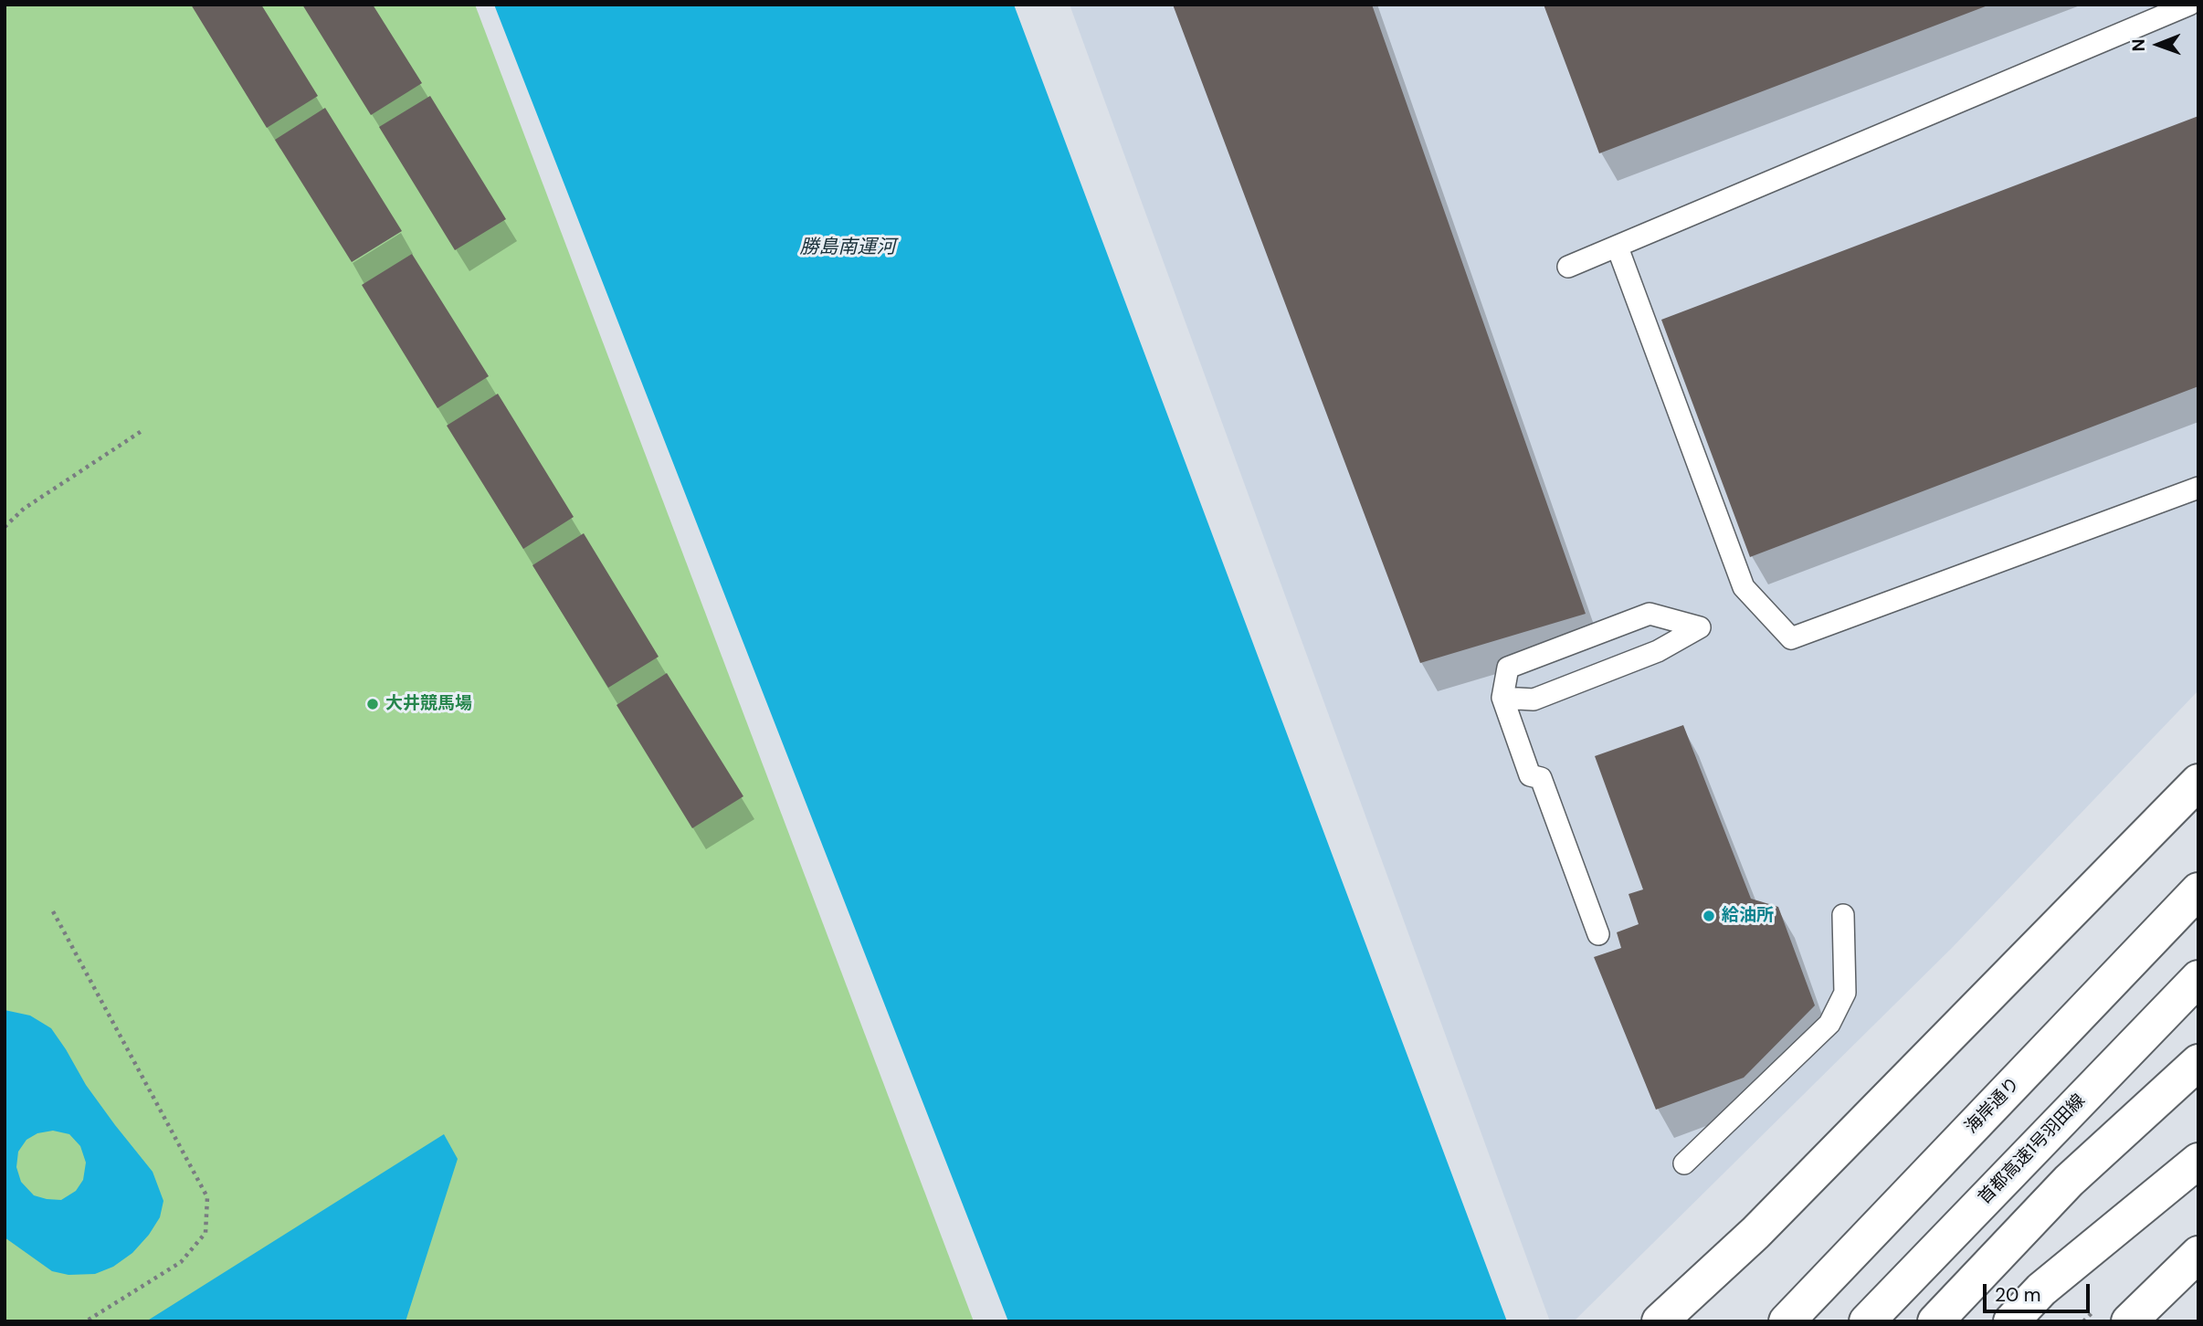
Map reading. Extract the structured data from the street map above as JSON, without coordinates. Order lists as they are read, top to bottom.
{
  "streets": {
    "main road": ["海岸通り", "首都高速1号羽田線"]
  },
  "water": ["勝島南運河"],
  "places": ["大井競馬場", "給油所"],
  "scale_bar": "20 m",
  "north": "left"
}
